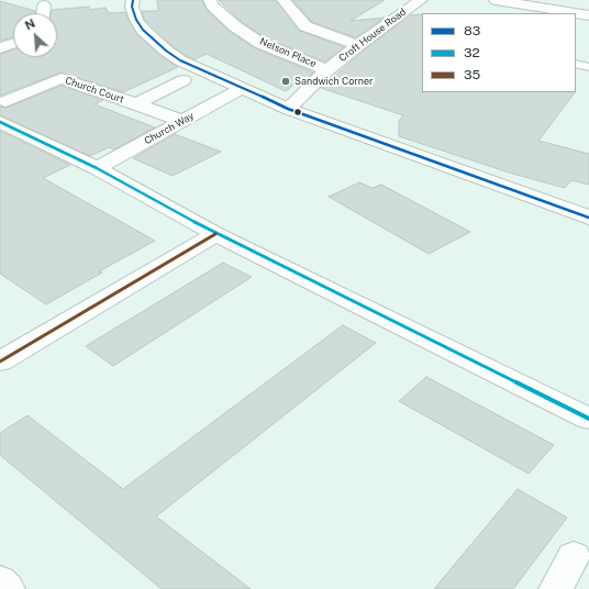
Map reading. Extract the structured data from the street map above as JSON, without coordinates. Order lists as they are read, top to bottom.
{
  "streets": {
    "street": [
      "Croft House Road",
      "Nelson Place",
      "Church Court",
      "Church Way"
    ]
  },
  "crossings": [
    ["Croft House Road", "Nelson Place"],
    ["Church Court", "Church Way"]
  ],
  "places": ["Sandwich Corner"],
  "lines": ["transit line 83", "transit line 32", "transit line 35"],
  "legend": ["83", "32", "35"],
  "north": "top left"
}
